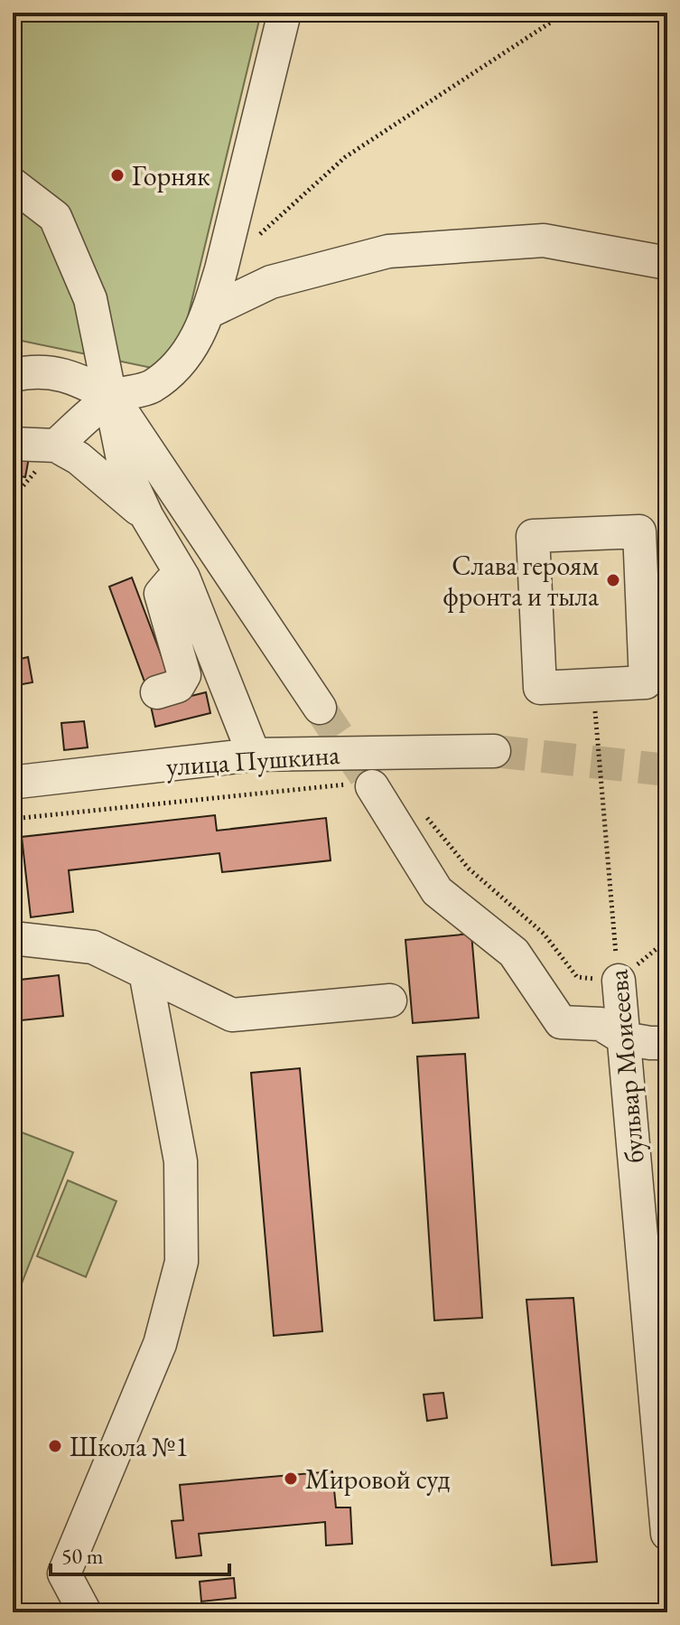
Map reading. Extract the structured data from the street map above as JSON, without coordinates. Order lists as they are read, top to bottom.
{
  "streets": {
    "street": ["улица Пушкина", "бульвар Моисеева"]
  },
  "places": [
    "Горняк",
    "Слава героям фронта и тыла",
    "Школа №1",
    "Мировой суд"
  ],
  "scale_bar": "50 m"
}
